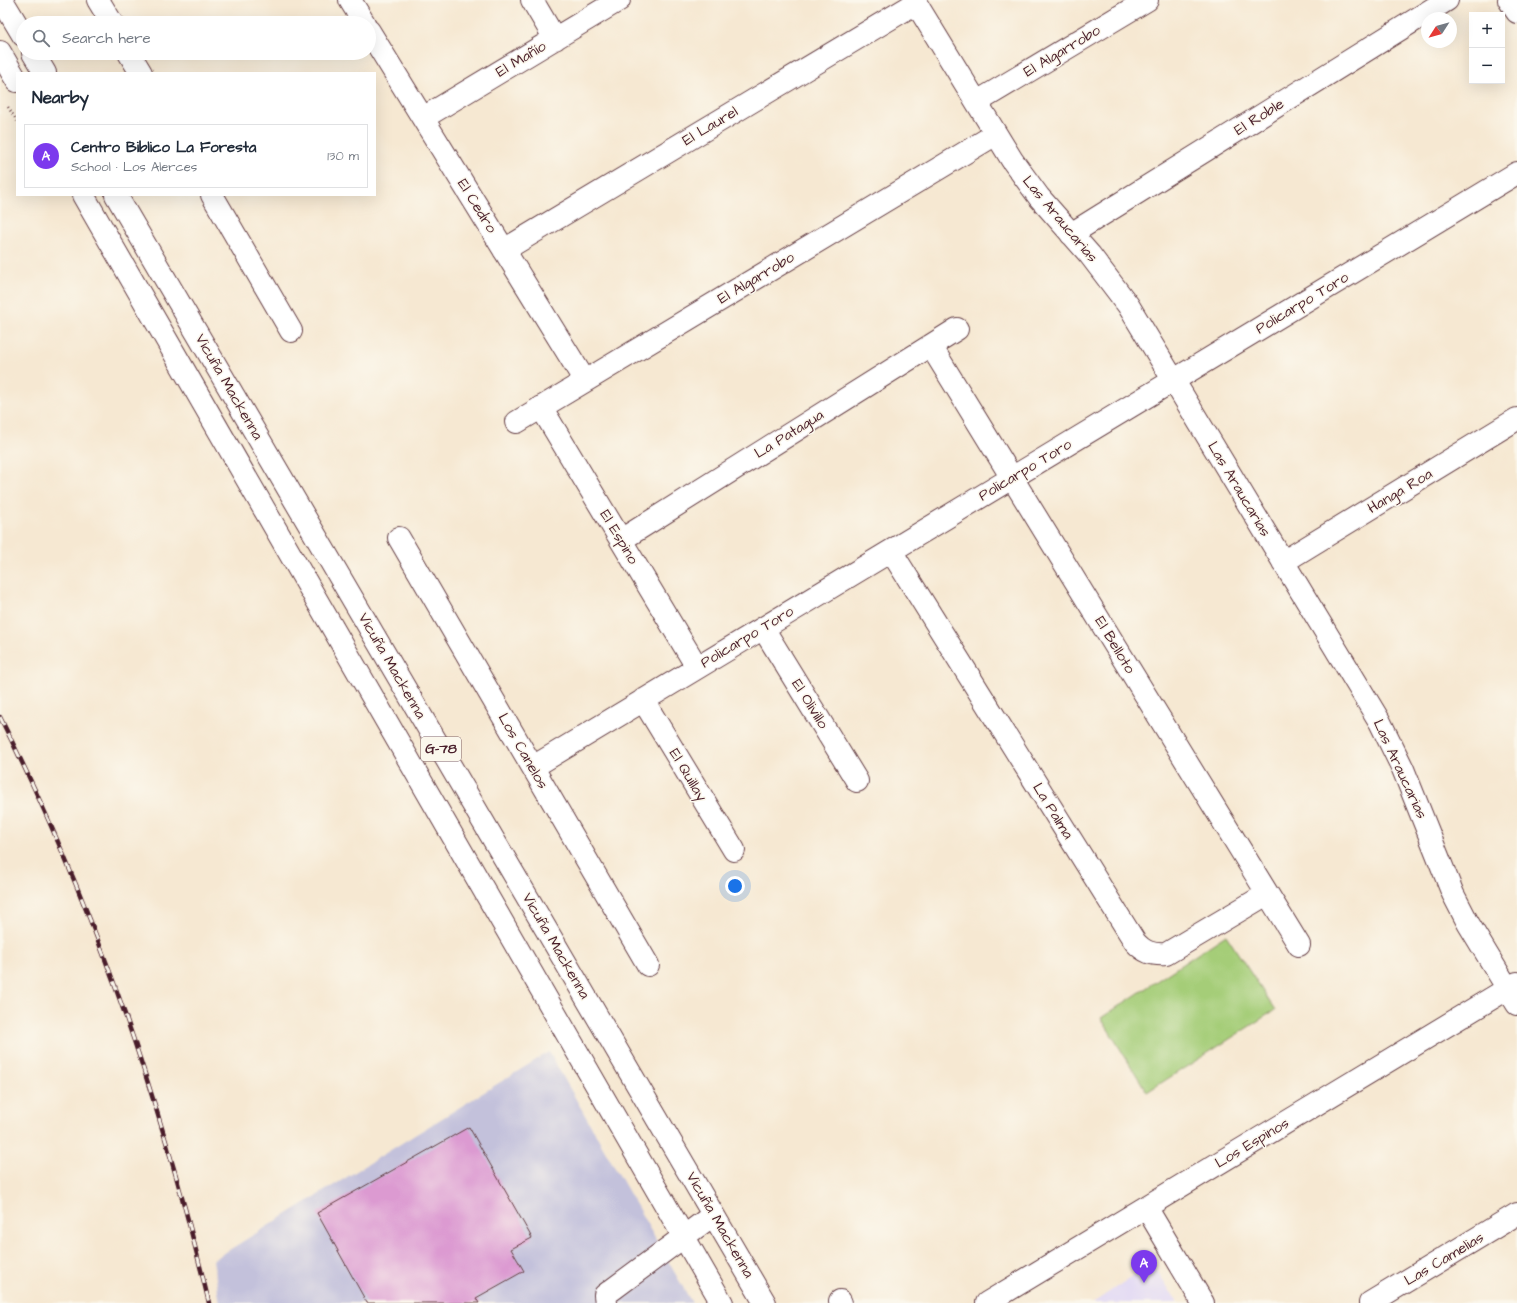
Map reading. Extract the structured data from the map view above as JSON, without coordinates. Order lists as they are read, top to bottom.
{
  "streets": {
    "street": [
      "El Algarrobo",
      "El Mañío",
      "El Roble",
      "El Laurel",
      "El Cedro",
      "Las Araucarias",
      "Policarpo Toro",
      "Vicuña Mackenna",
      "La Patagua",
      "Hanga Roa",
      "El Espino",
      "El Belloto",
      "El Olivillo",
      "G-78",
      "Los Canelos",
      "El Quillay",
      "La Palma",
      "Los Espinos",
      "Las Camelias"
    ]
  },
  "crossings": [
    ["El Algarrobo", "El Cedro"],
    ["El Algarrobo", "Las Araucarias"],
    ["El Algarrobo", "El Espino"],
    ["El Mañío", "El Cedro"],
    ["El Roble", "Las Araucarias"],
    ["El Laurel", "El Cedro"],
    ["El Laurel", "Las Araucarias"],
    ["Las Araucarias", "Policarpo Toro"],
    ["Las Araucarias", "Hanga Roa"],
    ["Las Araucarias", "Los Espinos"],
    ["Policarpo Toro", "El Espino"],
    ["Policarpo Toro", "El Belloto"],
    ["Policarpo Toro", "El Olivillo"],
    ["Policarpo Toro", "Los Canelos"],
    ["Policarpo Toro", "El Quillay"],
    ["Policarpo Toro", "La Palma"],
    ["La Patagua", "El Espino"],
    ["La Patagua", "El Belloto"],
    ["El Belloto", "La Palma"]
  ],
  "north": "bottom left",
  "page": {
    "map_buttons": ["+", "−"],
    "search": "Search here",
    "heading": "Nearby",
    "list": [
      {
        "mark": "A",
        "name": "Centro Biblico La Foresta",
        "note": "School · Los Alerces",
        "value": "130 m"
      }
    ],
    "pins": "A"
  }
}
